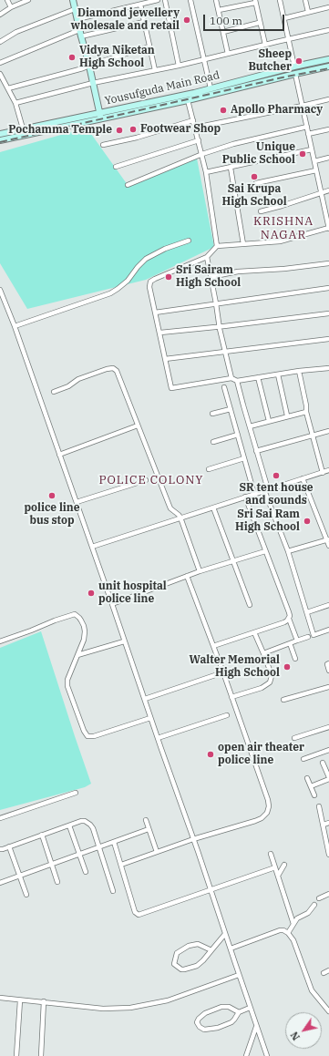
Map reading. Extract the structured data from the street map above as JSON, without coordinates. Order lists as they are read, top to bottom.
{
  "streets": {
    "main road": ["Yousufguda Main Road"]
  },
  "districts": ["KRISHNA NAGAR", "POLICE COLONY"],
  "places": [
    "Diamond jewellery wholesale and retail",
    "Vidya Niketan High School",
    "Sheep Butcher",
    "Apollo Pharmacy",
    "Footwear Shop",
    "Pochamma Temple",
    "Unique Public School",
    "Sai Krupa High School",
    "Sri Sairam High School",
    "SR tent house and sounds",
    "police line bus stop",
    "Sri Sai Ram High School",
    "unit hospital police line",
    "Walter Memorial High School",
    "open air theater police line"
  ],
  "scale_bar": "100 m",
  "north": "bottom left"
}
